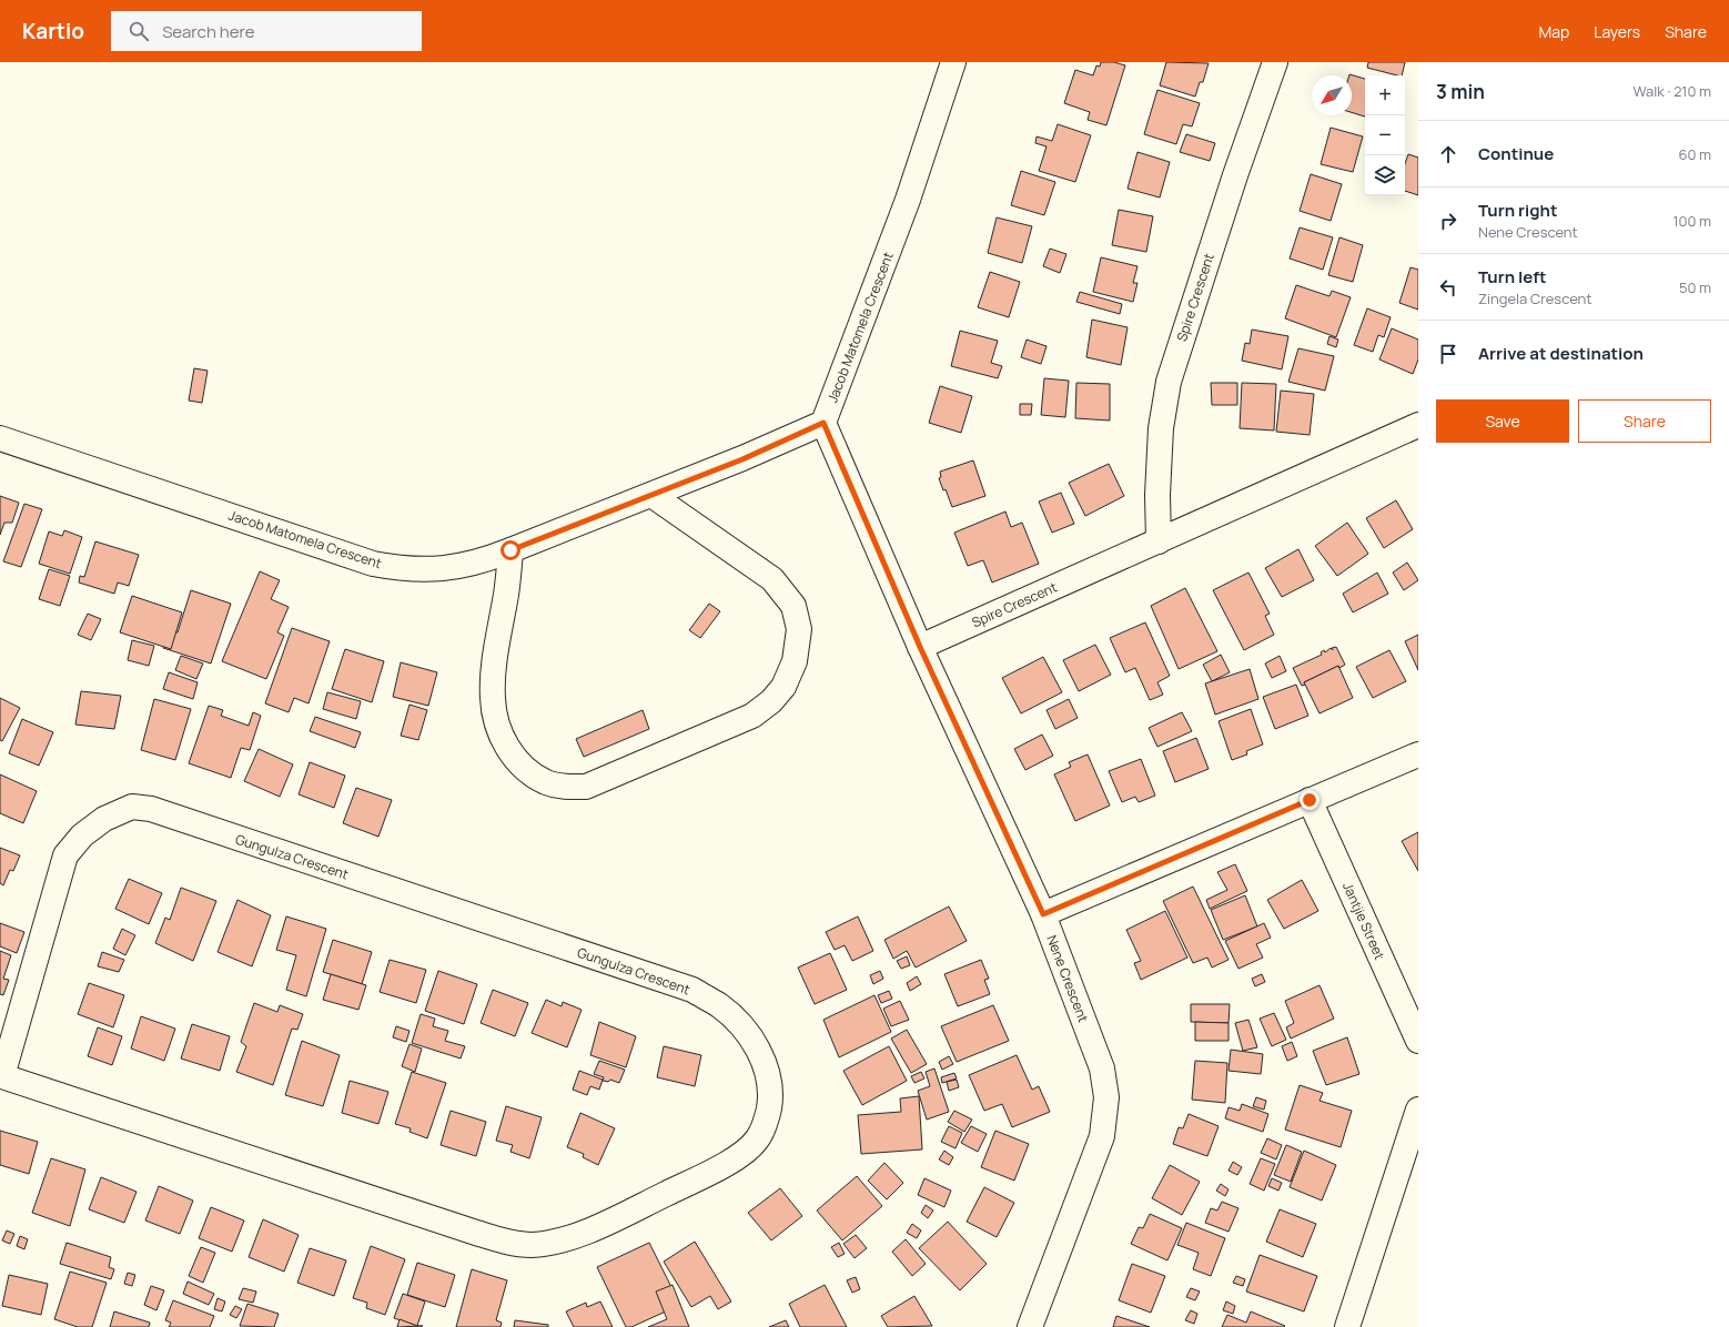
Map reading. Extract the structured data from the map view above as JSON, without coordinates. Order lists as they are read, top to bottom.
{
  "streets": {
    "street": [
      "Spire Crescent",
      "Jacob Matomela Crescent",
      "Gungulza Crescent",
      "Jantjie Street",
      "Nene Crescent"
    ]
  },
  "crossings": [
    ["Spire Crescent", "Nene Crescent"],
    ["Jacob Matomela Crescent", "Nene Crescent"]
  ],
  "north": "bottom left",
  "page": {
    "header": "Kartio",
    "search": "Search here",
    "nav": ["Map", "Layers", "Share"],
    "heading": ["3 min", "Walk · 210 m"],
    "map_buttons": ["+", "−"],
    "list": [
      ["Continue", "60 m"],
      ["Turn right", "Nene Crescent", "100 m"],
      ["Turn left", "Zingela Crescent", "50 m"],
      "Arrive at destination"
    ],
    "buttons": ["Save", "Share"]
  }
}
